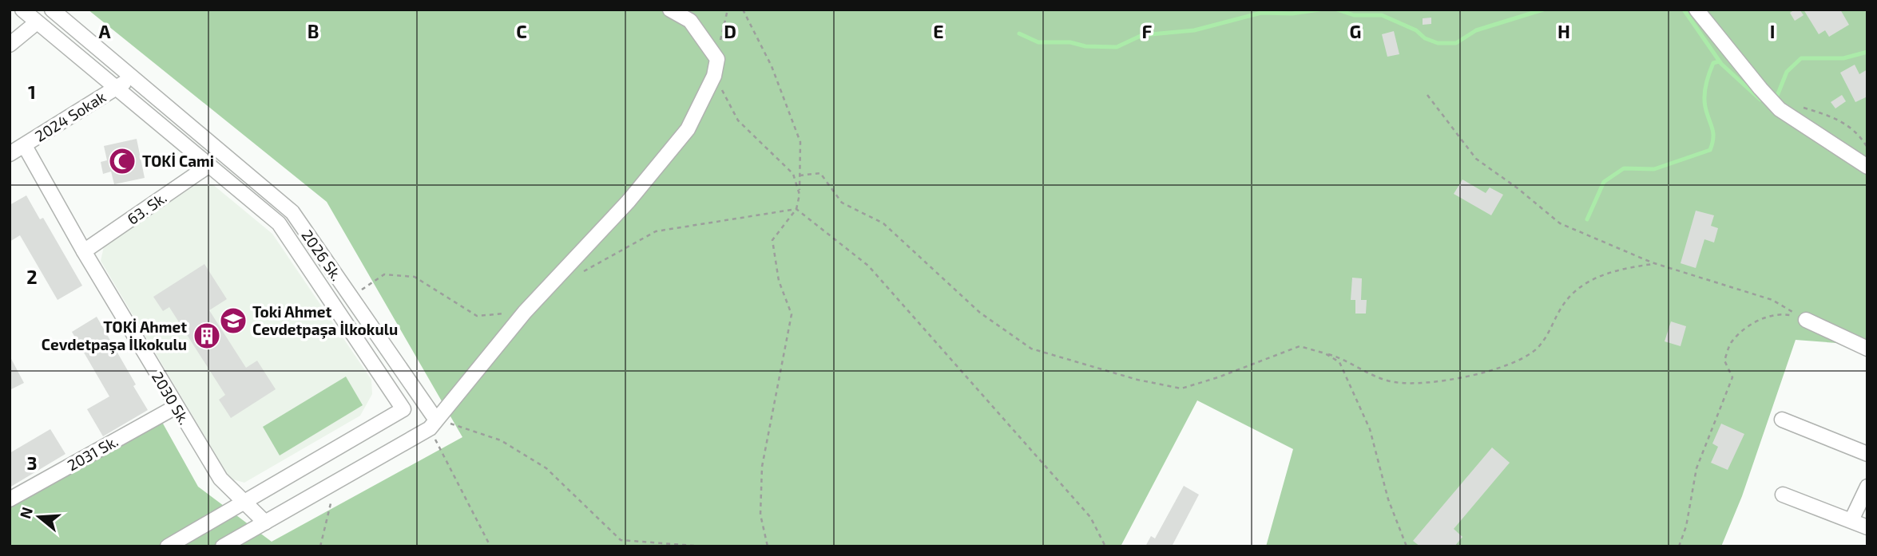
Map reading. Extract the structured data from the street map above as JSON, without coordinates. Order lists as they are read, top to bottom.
{
  "streets": {
    "street": [
      "2024 Sokak",
      "63. Sk.",
      "2026 Sk.",
      "2030 Sk.",
      "2031 Sk."
    ]
  },
  "crossings": [
    ["2024 Sokak", "2026 Sk."],
    ["2024 Sokak", "2030 Sk."],
    ["63. Sk.", "2026 Sk."],
    ["63. Sk.", "2030 Sk."],
    ["2026 Sk.", "2030 Sk."],
    ["2030 Sk.", "2031 Sk."]
  ],
  "places": {
    "mosque": ["TOKİ Cami"],
    "school or university": ["Toki Ahmet Cevdetpaşa İlkokulu"],
    "building": ["TOKİ Ahmet Cevdetpaşa İlkokulu"]
  },
  "north": "left",
  "grid": {
    "columns": [
      "A",
      "B",
      "C",
      "D",
      "E",
      "F",
      "G",
      "H",
      "I"
    ],
    "rows": ["1", "2", "3"]
  }
}
